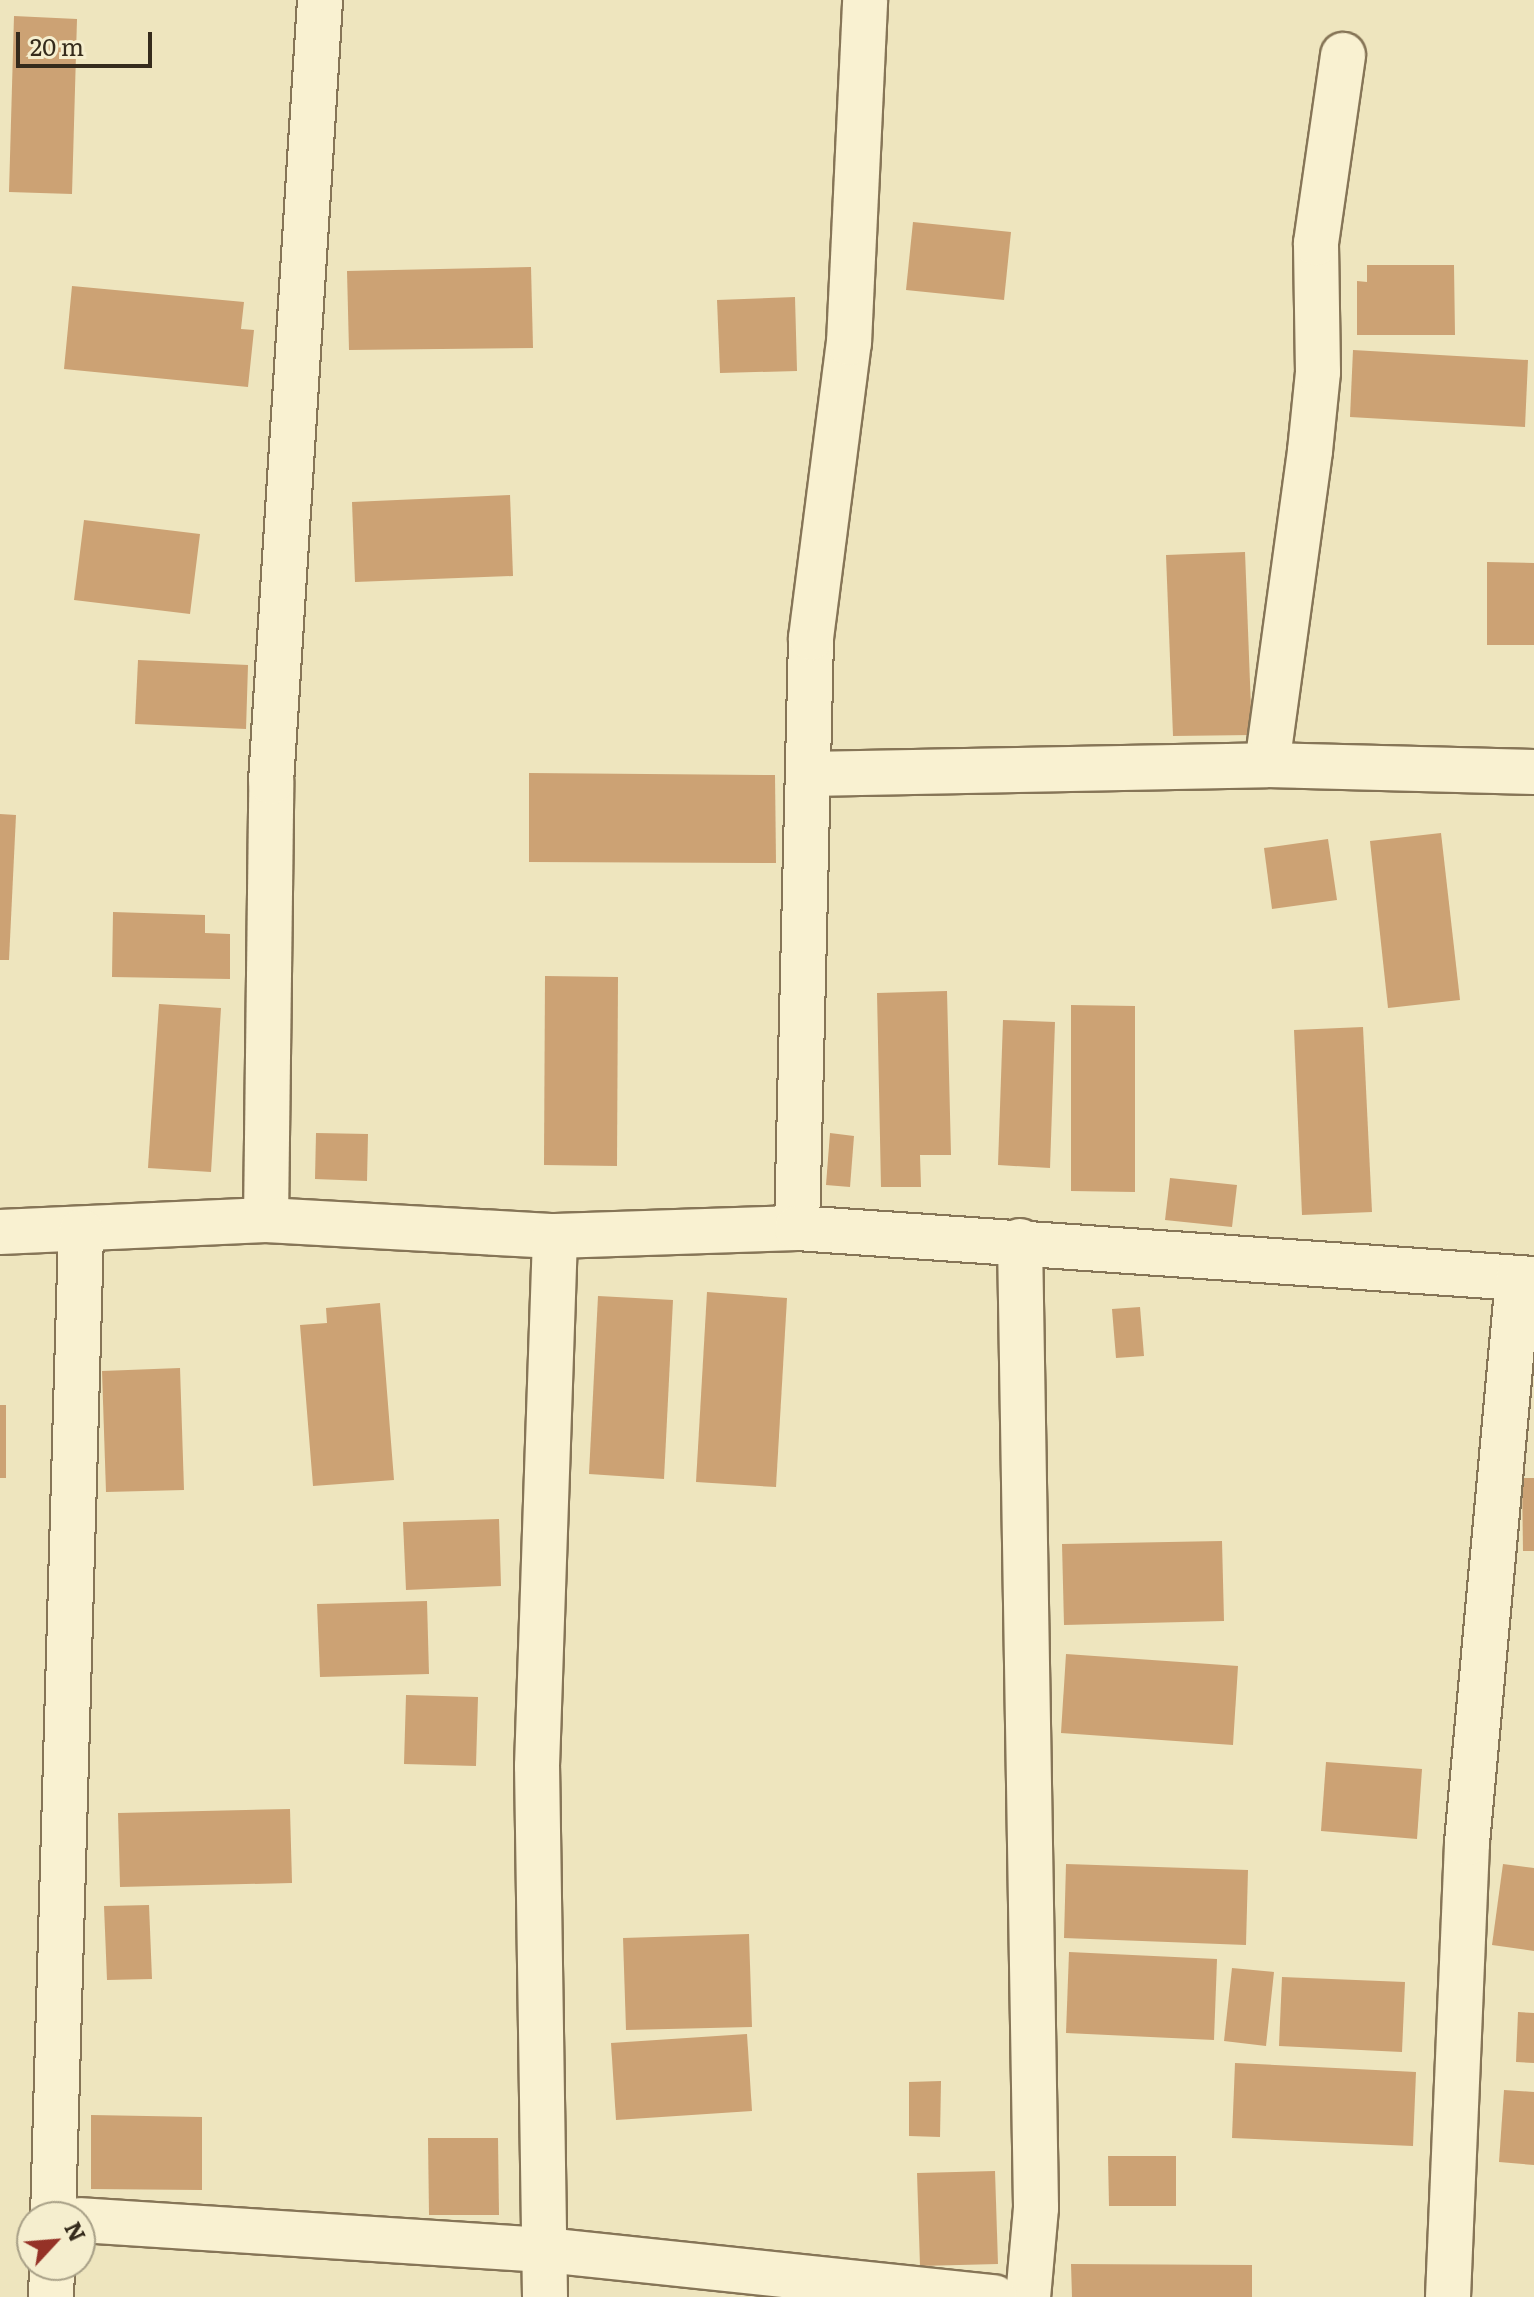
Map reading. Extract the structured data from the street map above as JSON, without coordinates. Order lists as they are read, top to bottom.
{
  "scale_bar": "20 m",
  "north": "top right"
}
